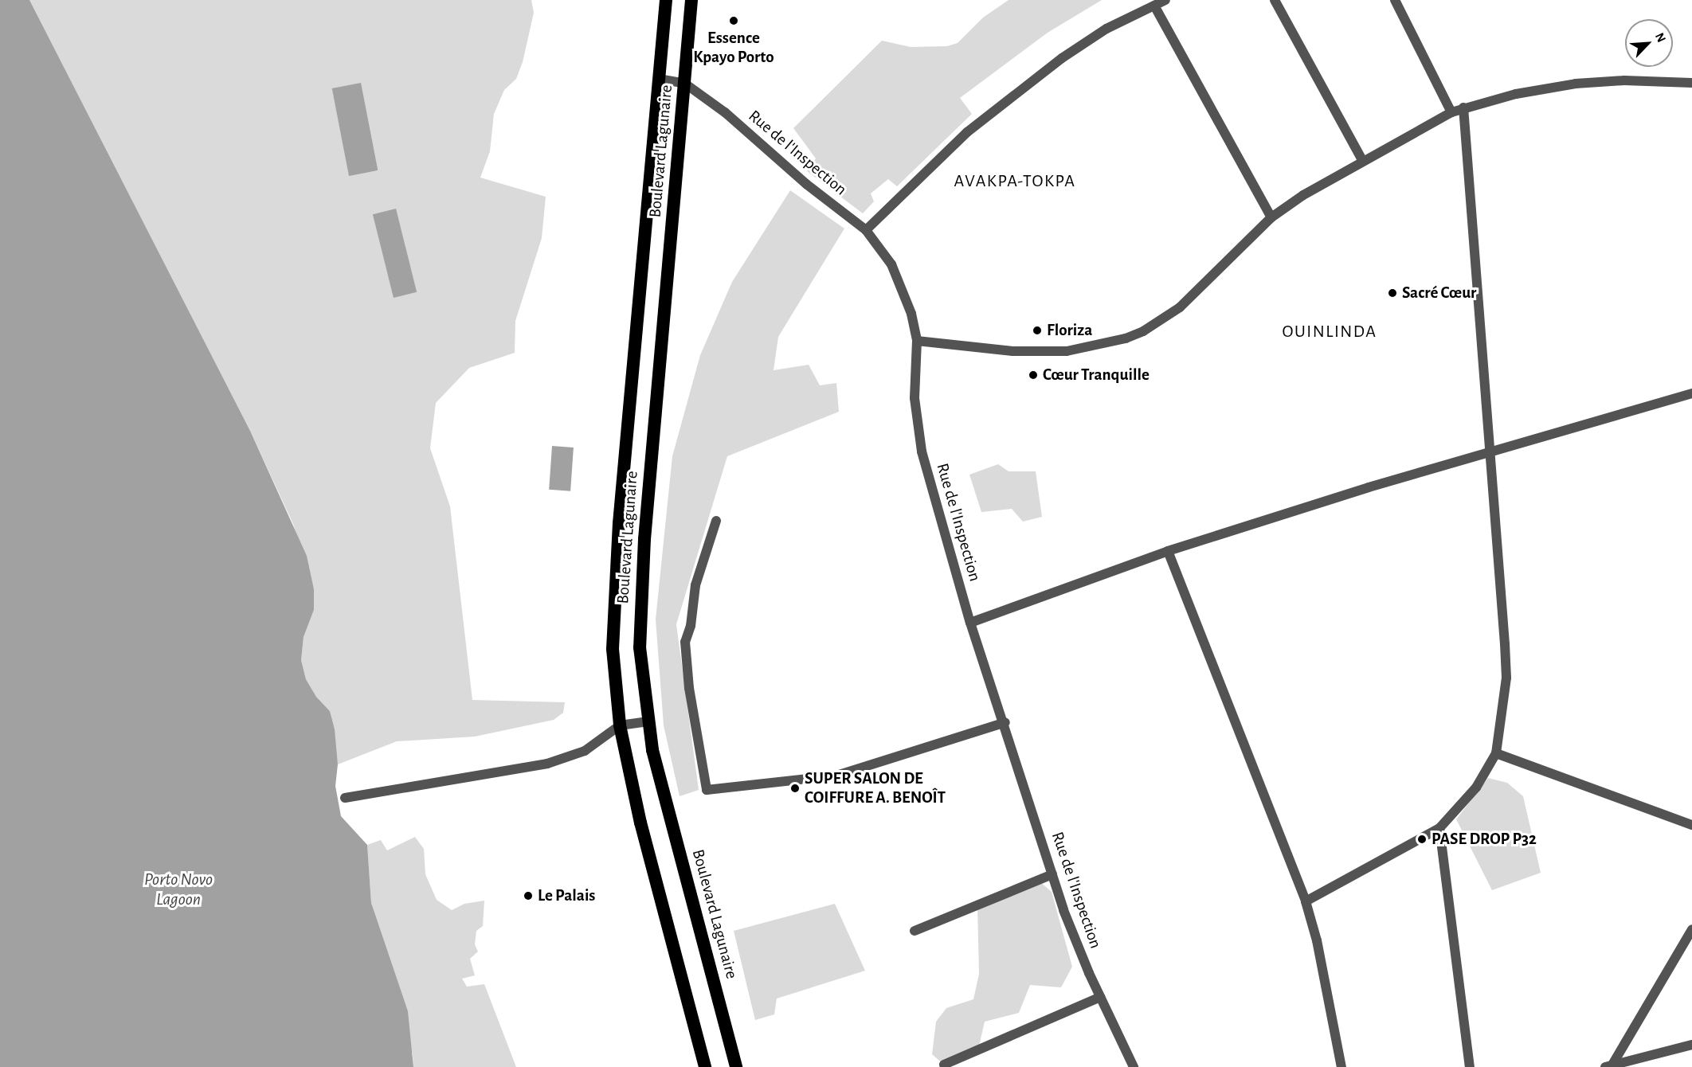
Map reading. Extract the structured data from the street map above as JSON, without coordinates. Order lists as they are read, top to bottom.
{
  "streets": {
    "highway": ["Boulevard Lagunaire"],
    "street": ["Rue de l'Inspection"]
  },
  "crossings": [
    ["Boulevard Lagunaire", "Rue de l'Inspection"]
  ],
  "districts": ["AVAKPA-TOKPA", "OUINLINDA"],
  "water": ["Porto Novo Lagoon"],
  "places": [
    "Essence Kpayo Porto",
    "Sacré Cœur",
    "Floriza",
    "Cœur Tranquille",
    "SUPER SALON DE COIFFURE A. BENOÎT",
    "PASE DROP P32",
    "Le Palais"
  ],
  "north": "top right"
}
